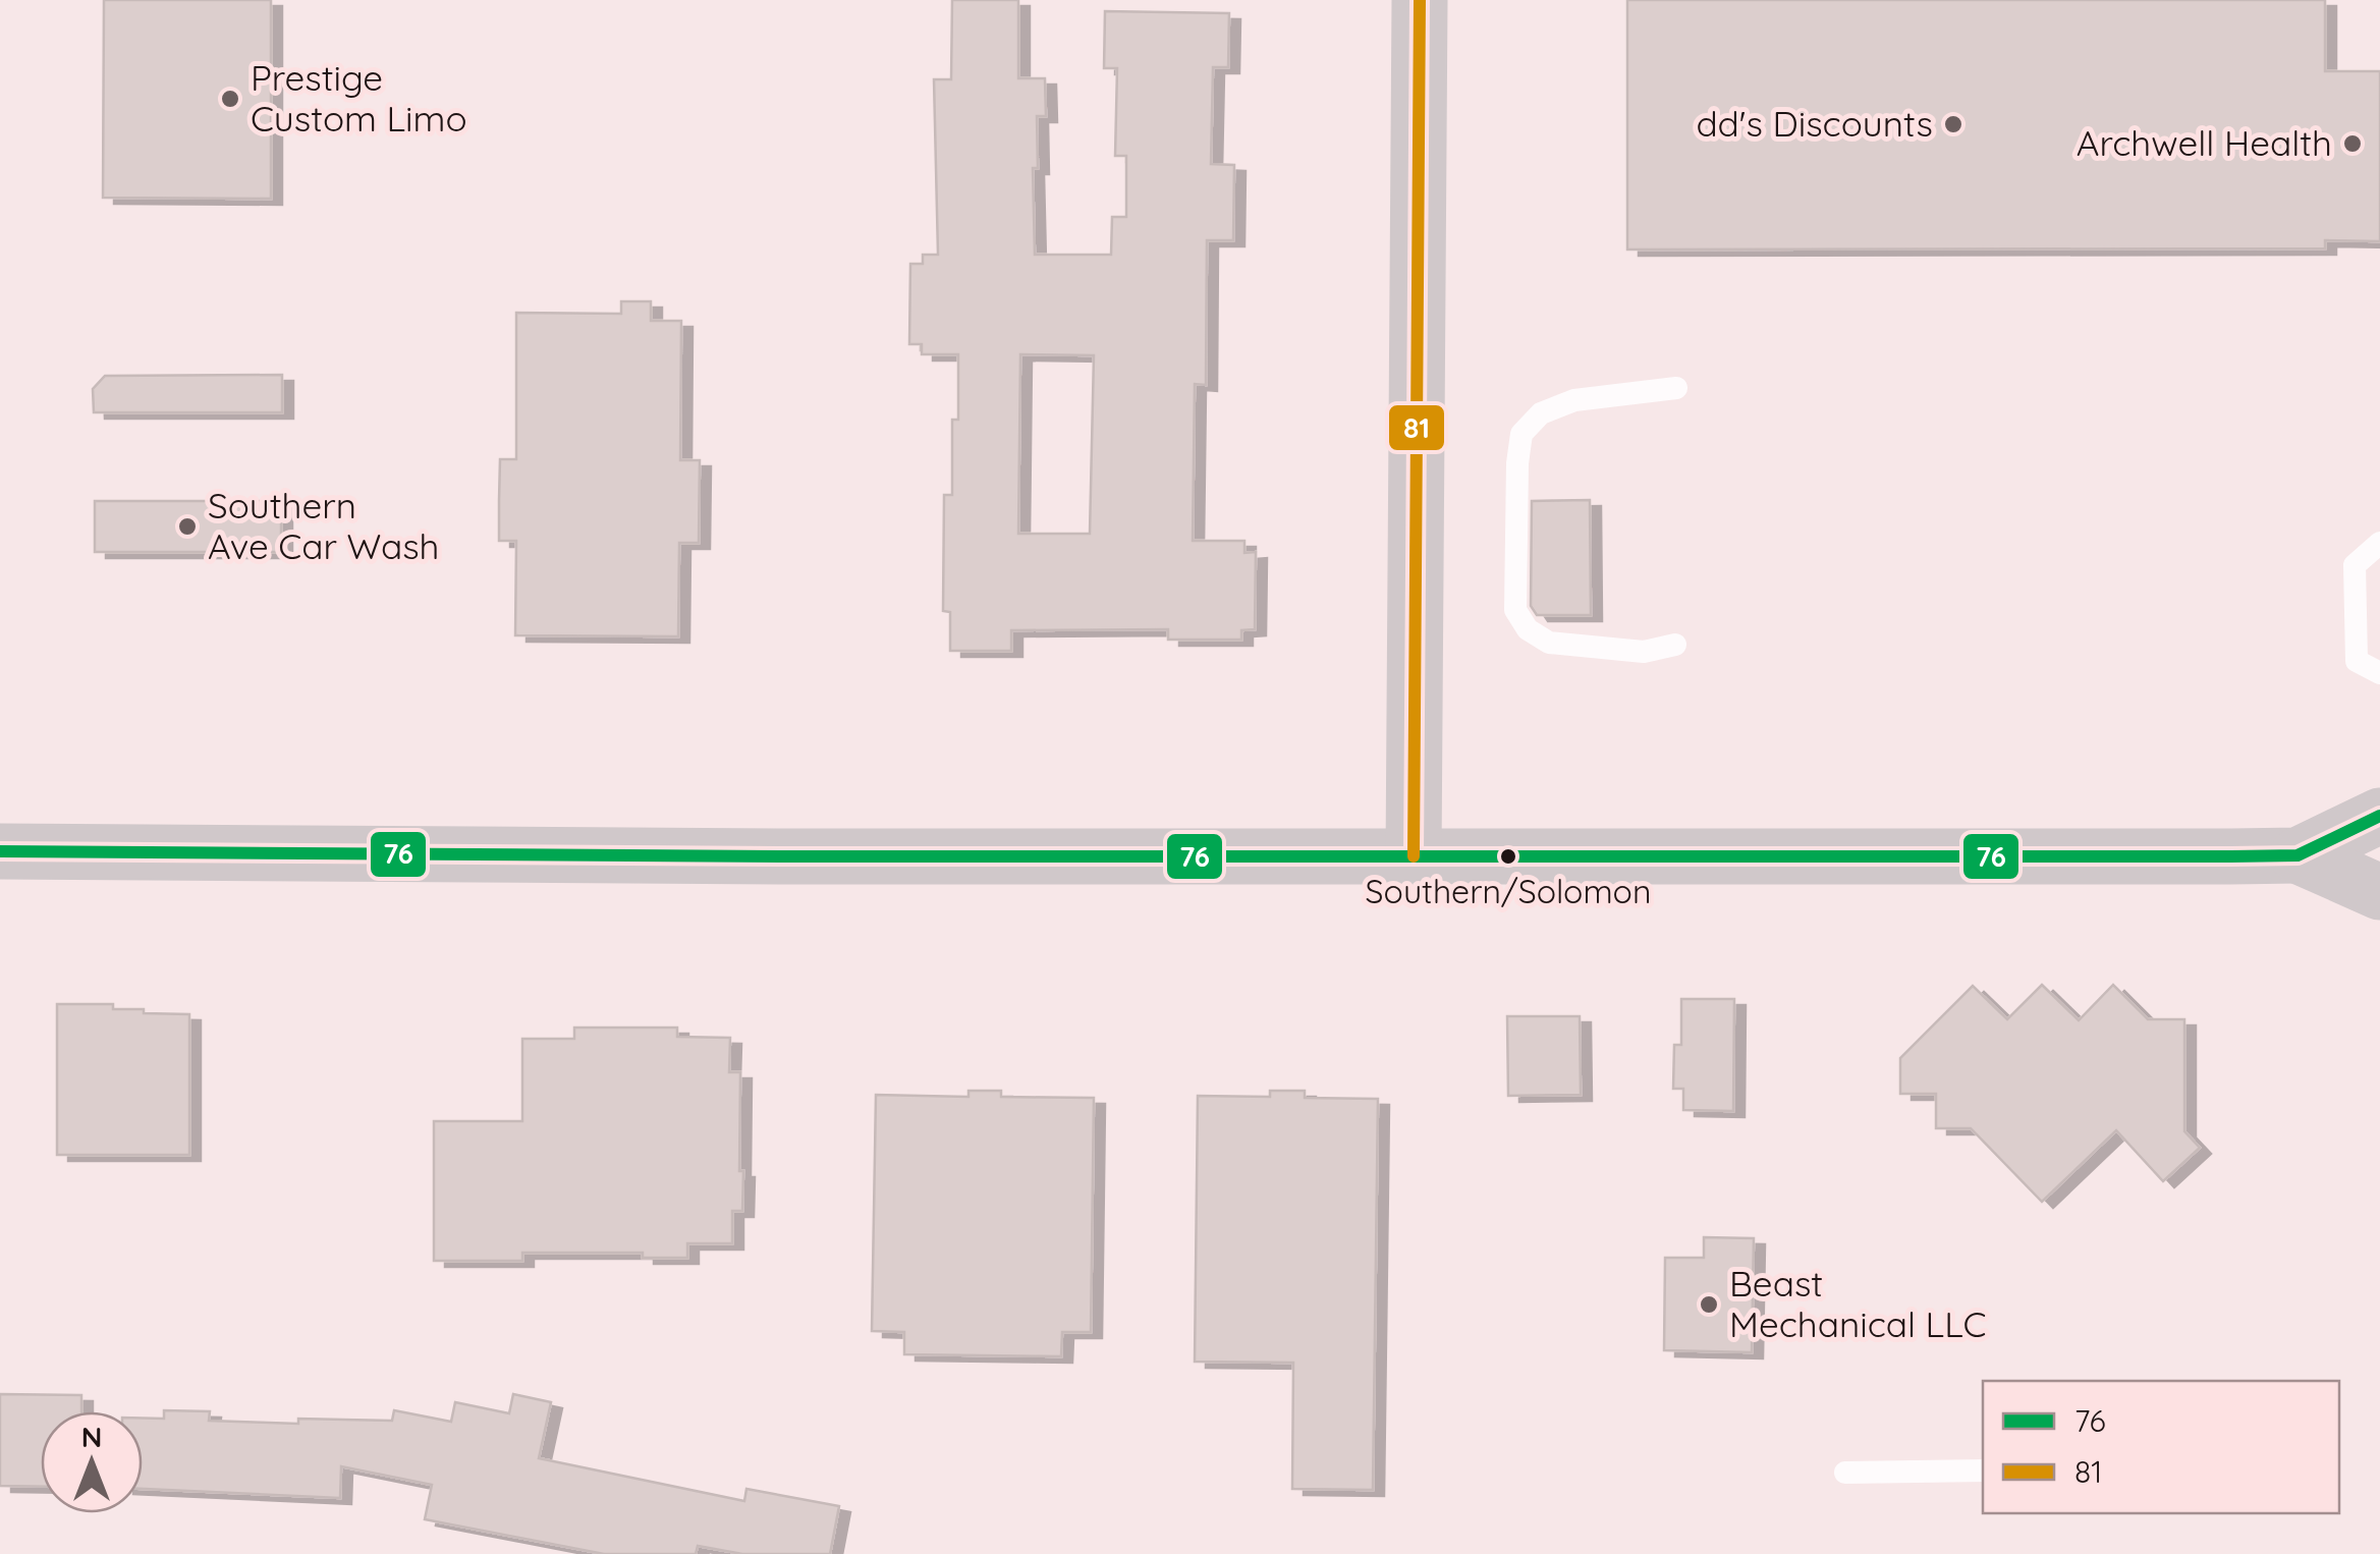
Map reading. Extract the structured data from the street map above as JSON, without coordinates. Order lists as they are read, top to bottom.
{
  "places": [
    "Prestige Custom Limo",
    "dd's Discounts",
    "Archwell Health",
    "Southern Ave Car Wash",
    "Southern/Solomon",
    "Beast Mechanical LLC"
  ],
  "lines": ["transit line 81", "transit line 76"],
  "legend": ["76", "81"],
  "north": "top"
}
